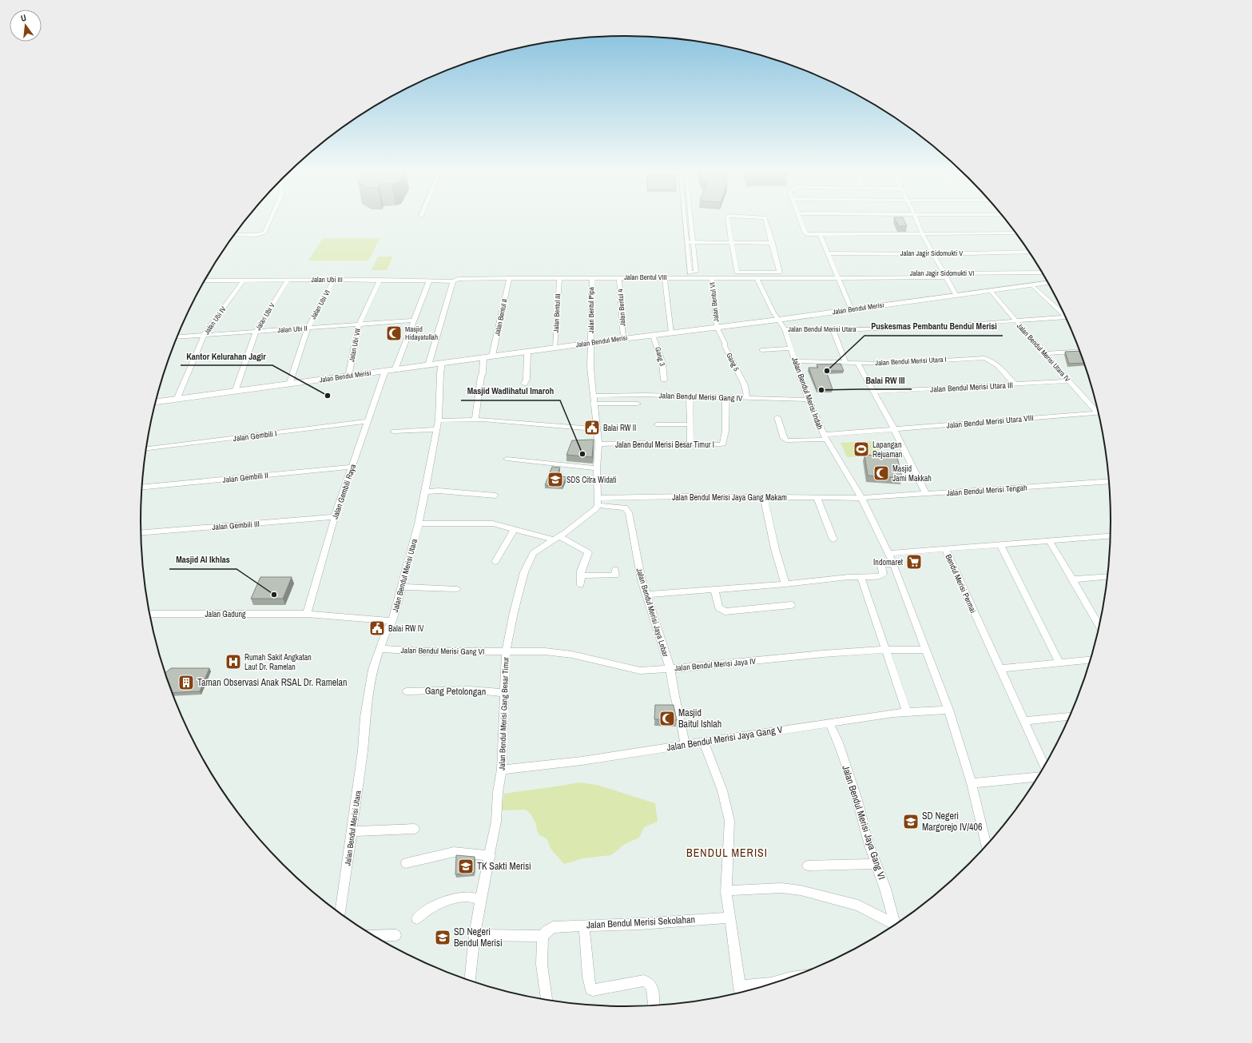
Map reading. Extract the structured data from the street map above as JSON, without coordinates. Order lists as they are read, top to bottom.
{
  "streets": {
    "street": [
      "Jalan Jagir Sidomukti V",
      "Jalan Jagir Sidomukti VI",
      "Jalan Bentul VIII",
      "Jalan Ubi III",
      "Jalan Bentul VI",
      "Jalan Ubi VI",
      "Jalan Bentul 4",
      "Jalan Bendul Merisi",
      "Jalan Bentul Pipa",
      "Jalan Bentul III",
      "Jalan Ubi V",
      "Jalan Bentul II",
      "Jalan Ubi IV",
      "Jalan Ubi II",
      "Jalan Bendul Merisi Utara",
      "Jalan Ubi VII",
      "Jalan Bendul Merisi Utara IV",
      "Gang 3",
      "Jalan Bendul Merisi Utara I",
      "Gang 5",
      "Jalan Bendul Merisi Utara III",
      "Jalan Bendul Merisi Indah",
      "Jalan Bendul Merisi Gang IV",
      "Jalan Bendul Merisi Utara VIII",
      "Jalan Gembili I",
      "Jalan Bendul Merisi Besar Timur I",
      "Jalan Gembili II",
      "Jalan Bendul Merisi Tengah",
      "Jalan Gembili Raya",
      "Jalan Bendul Merisi Jaya Gang Makam",
      "Jalan Gembili III",
      "Bendul Merisi Permai",
      "Jalan Bendul Merisi Jaya Lebar",
      "Jalan Gadung",
      "Jalan Bendul Merisi Gang VI",
      "Jalan Bendul Merisi Jaya IV",
      "Gang Petolongan",
      "Jalan Bendul Merisi Gang Besar Timur",
      "Jalan Bendul Merisi Jaya Gang V",
      "Jalan Bendul Merisi Jaya Gang VI",
      "Jalan Bendul Merisi Sekolahan"
    ]
  },
  "crossings": [
    ["Jalan Jagir Sidomukti VI", "Jalan Bentul VIII"],
    ["Jalan Bentul VIII", "Jalan Ubi III"],
    ["Jalan Bentul VIII", "Jalan Bentul VI"],
    ["Jalan Bentul VIII", "Jalan Bentul 4"],
    ["Jalan Bentul VIII", "Jalan Bentul Pipa"],
    ["Jalan Bentul VIII", "Jalan Bentul III"],
    ["Jalan Bentul VIII", "Jalan Bentul II"],
    ["Jalan Bentul VIII", "Jalan Bendul Merisi Indah"],
    ["Jalan Ubi III", "Jalan Ubi VI"],
    ["Jalan Ubi III", "Jalan Ubi V"],
    ["Jalan Ubi III", "Jalan Ubi IV"],
    ["Jalan Ubi III", "Jalan Ubi VII"],
    ["Jalan Bentul VI", "Jalan Bendul Merisi"],
    ["Jalan Bentul VI", "Gang 5"],
    ["Jalan Ubi VI", "Jalan Bendul Merisi"],
    ["Jalan Ubi VI", "Jalan Ubi II"],
    ["Jalan Bentul 4", "Jalan Bendul Merisi"],
    ["Jalan Bendul Merisi", "Jalan Bentul Pipa"],
    ["Jalan Bendul Merisi", "Jalan Bentul III"],
    ["Jalan Bendul Merisi", "Jalan Ubi V"],
    ["Jalan Bendul Merisi", "Jalan Bentul II"],
    ["Jalan Bendul Merisi", "Jalan Ubi IV"],
    ["Jalan Bendul Merisi", "Jalan Bendul Merisi Utara"],
    ["Jalan Bendul Merisi", "Jalan Ubi VII"],
    ["Jalan Bendul Merisi", "Jalan Bendul Merisi Utara IV"],
    ["Jalan Bendul Merisi", "Gang 3"],
    ["Jalan Bendul Merisi", "Gang 5"],
    ["Jalan Bendul Merisi", "Jalan Bendul Merisi Indah"],
    ["Jalan Bendul Merisi", "Jalan Gembili Raya"],
    ["Jalan Ubi V", "Jalan Ubi II"],
    ["Jalan Ubi IV", "Jalan Ubi II"],
    ["Jalan Ubi II", "Jalan Ubi VII"],
    ["Jalan Bendul Merisi Utara", "Jalan Bendul Merisi Utara IV"],
    ["Jalan Bendul Merisi Utara", "Jalan Bendul Merisi Indah"],
    ["Jalan Bendul Merisi Utara", "Jalan Gadung"],
    ["Jalan Bendul Merisi Utara", "Jalan Bendul Merisi Gang VI"],
    ["Jalan Bendul Merisi Utara IV", "Jalan Bendul Merisi Utara III"],
    ["Jalan Bendul Merisi Utara I", "Jalan Bendul Merisi Utara III"],
    ["Jalan Bendul Merisi Utara I", "Jalan Bendul Merisi Indah"],
    ["Gang 5", "Jalan Bendul Merisi Gang IV"],
    ["Jalan Bendul Merisi Indah", "Jalan Bendul Merisi Gang IV"],
    ["Jalan Bendul Merisi Indah", "Jalan Bendul Merisi Utara VIII"],
    ["Jalan Bendul Merisi Indah", "Jalan Bendul Merisi Tengah"],
    ["Jalan Bendul Merisi Indah", "Jalan Bendul Merisi Jaya Gang Makam"],
    ["Jalan Bendul Merisi Indah", "Jalan Bendul Merisi Jaya IV"],
    ["Jalan Bendul Merisi Indah", "Jalan Bendul Merisi Jaya Gang V"],
    ["Jalan Bendul Merisi Gang IV", "Jalan Bendul Merisi Besar Timur I"],
    ["Jalan Gembili I", "Jalan Gembili Raya"],
    ["Jalan Gembili II", "Jalan Gembili Raya"],
    ["Jalan Bendul Merisi Tengah", "Jalan Bendul Merisi Jaya Gang Makam"],
    ["Jalan Gembili Raya", "Jalan Gembili III"],
    ["Jalan Gembili Raya", "Jalan Gadung"],
    ["Jalan Bendul Merisi Jaya Gang Makam", "Jalan Bendul Merisi Jaya Lebar"],
    ["Jalan Bendul Merisi Jaya Gang Makam", "Jalan Bendul Merisi Gang Besar Timur"],
    ["Jalan Bendul Merisi Jaya Lebar", "Jalan Bendul Merisi Jaya IV"],
    ["Jalan Bendul Merisi Jaya Lebar", "Jalan Bendul Merisi Gang Besar Timur"],
    ["Jalan Bendul Merisi Jaya Lebar", "Jalan Bendul Merisi Jaya Gang V"],
    ["Jalan Bendul Merisi Gang VI", "Jalan Bendul Merisi Jaya IV"],
    ["Jalan Bendul Merisi Gang VI", "Jalan Bendul Merisi Gang Besar Timur"],
    ["Jalan Bendul Merisi Jaya IV", "Jalan Bendul Merisi Gang Besar Timur"],
    ["Gang Petolongan", "Jalan Bendul Merisi Gang Besar Timur"],
    ["Jalan Bendul Merisi Gang Besar Timur", "Jalan Bendul Merisi Jaya Gang V"],
    ["Jalan Bendul Merisi Jaya Gang V", "Jalan Bendul Merisi Jaya Gang VI"]
  ],
  "districts": ["BENDUL MERISI"],
  "places": {
    "mosque": ["Masjid Hidayatullah", "Masjid Jami Makkah", "Masjid Baitul Ishlah"],
    "other": [
      "Puskesmas Pembantu Bendul Merisi",
      "Balai RW III",
      "Kantor Kelurahan Jagir",
      "Masjid Wadlihatul Imaroh",
      "Masjid Al Ikhlas"
    ],
    "public building": ["Balai RW II", "Balai RW IV"],
    "sports": ["Lapangan Rejuaman"],
    "school or university": [
      "SDS Citra Widati",
      "SD Negeri Margorejo IV/406",
      "TK Sakti Merisi",
      "SD Negeri Bendul Merisi"
    ],
    "supermarket": ["Indomaret"],
    "hospital": ["Rumah Sakit Angkatan Laut Dr. Ramelan"],
    "building": ["Taman Observasi Anak RSAL Dr. Ramelan"]
  },
  "north": "top"
}
